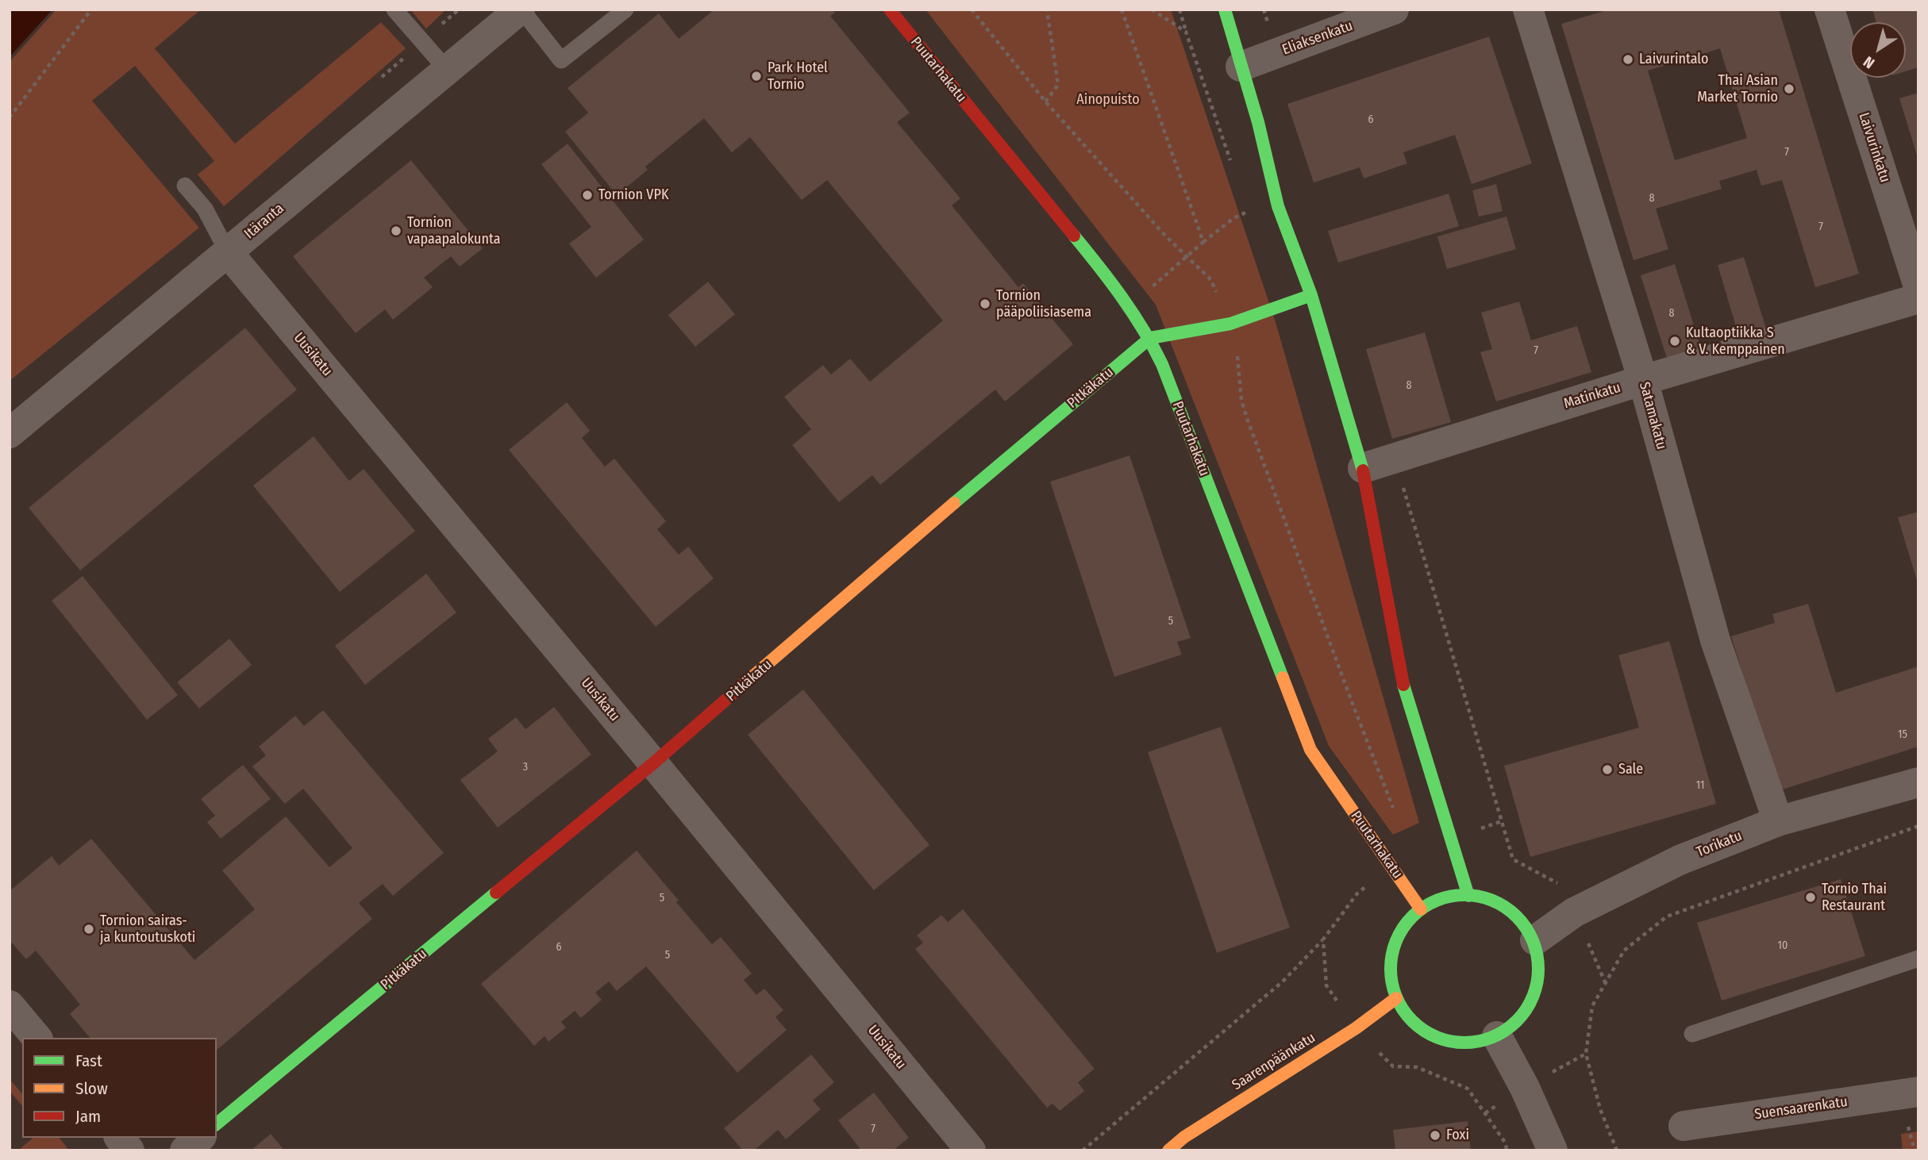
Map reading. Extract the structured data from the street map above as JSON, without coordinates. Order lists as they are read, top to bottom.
{
  "streets": {
    "street": [
      "Eliaksenkatu",
      "Puutarhakatu",
      "Laivurinkatu",
      "Itäranta",
      "Uusikatu",
      "Pitkäkatu",
      "Matinkatu",
      "Satamakatu",
      "Torikatu",
      "Saarenpäänkatu",
      "Suensaarenkatu"
    ]
  },
  "crossings": [
    ["Puutarhakatu", "Pitkäkatu"],
    ["Puutarhakatu", "Torikatu"],
    ["Puutarhakatu", "Saarenpäänkatu"],
    ["Itäranta", "Uusikatu"],
    ["Uusikatu", "Pitkäkatu"],
    ["Matinkatu", "Satamakatu"],
    ["Satamakatu", "Torikatu"],
    ["Torikatu", "Saarenpäänkatu"]
  ],
  "parks": ["Ainopuisto"],
  "places": [
    "Laivurintalo",
    "Park Hotel Tornio",
    "Thai Asian Market Tornio",
    "Tornion VPK",
    "Tornion vapaapalokunta",
    "Tornion pääpoliisiasema",
    "Kultaoptiikka S & V. Kemppainen",
    "Sale",
    "Tornio Thai Restaurant",
    "Tornion sairas- ja kuntoutuskoti",
    "Foxi"
  ],
  "house_numbers": [
    "6",
    "7",
    "8",
    "7",
    "8",
    "7",
    "8",
    "5",
    "15",
    "3",
    "11",
    "5",
    "10",
    "6",
    "5",
    "7"
  ],
  "legend": ["Fast", "Slow", "Jam"],
  "north": "bottom left"
}
